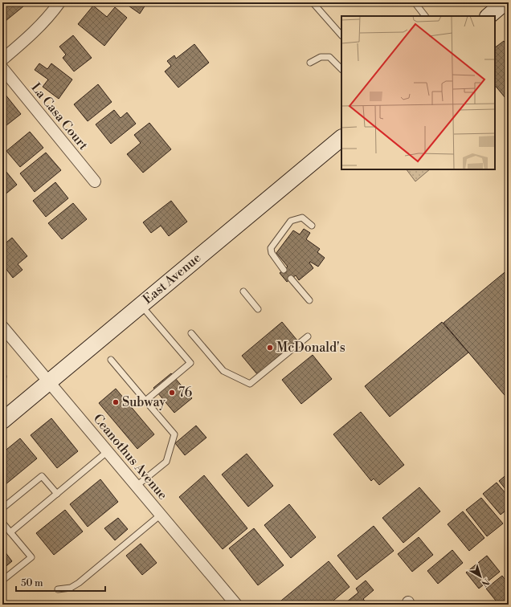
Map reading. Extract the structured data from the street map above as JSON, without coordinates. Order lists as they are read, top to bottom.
{
  "streets": {
    "main road": ["East Avenue"],
    "street": ["La Casa Court", "Ceanothus Avenue"]
  },
  "crossings": [
    ["East Avenue", "Ceanothus Avenue"]
  ],
  "places": ["McDonald's", "76", "Subway"],
  "scale_bar": "50 m",
  "north": "bottom right"
}
